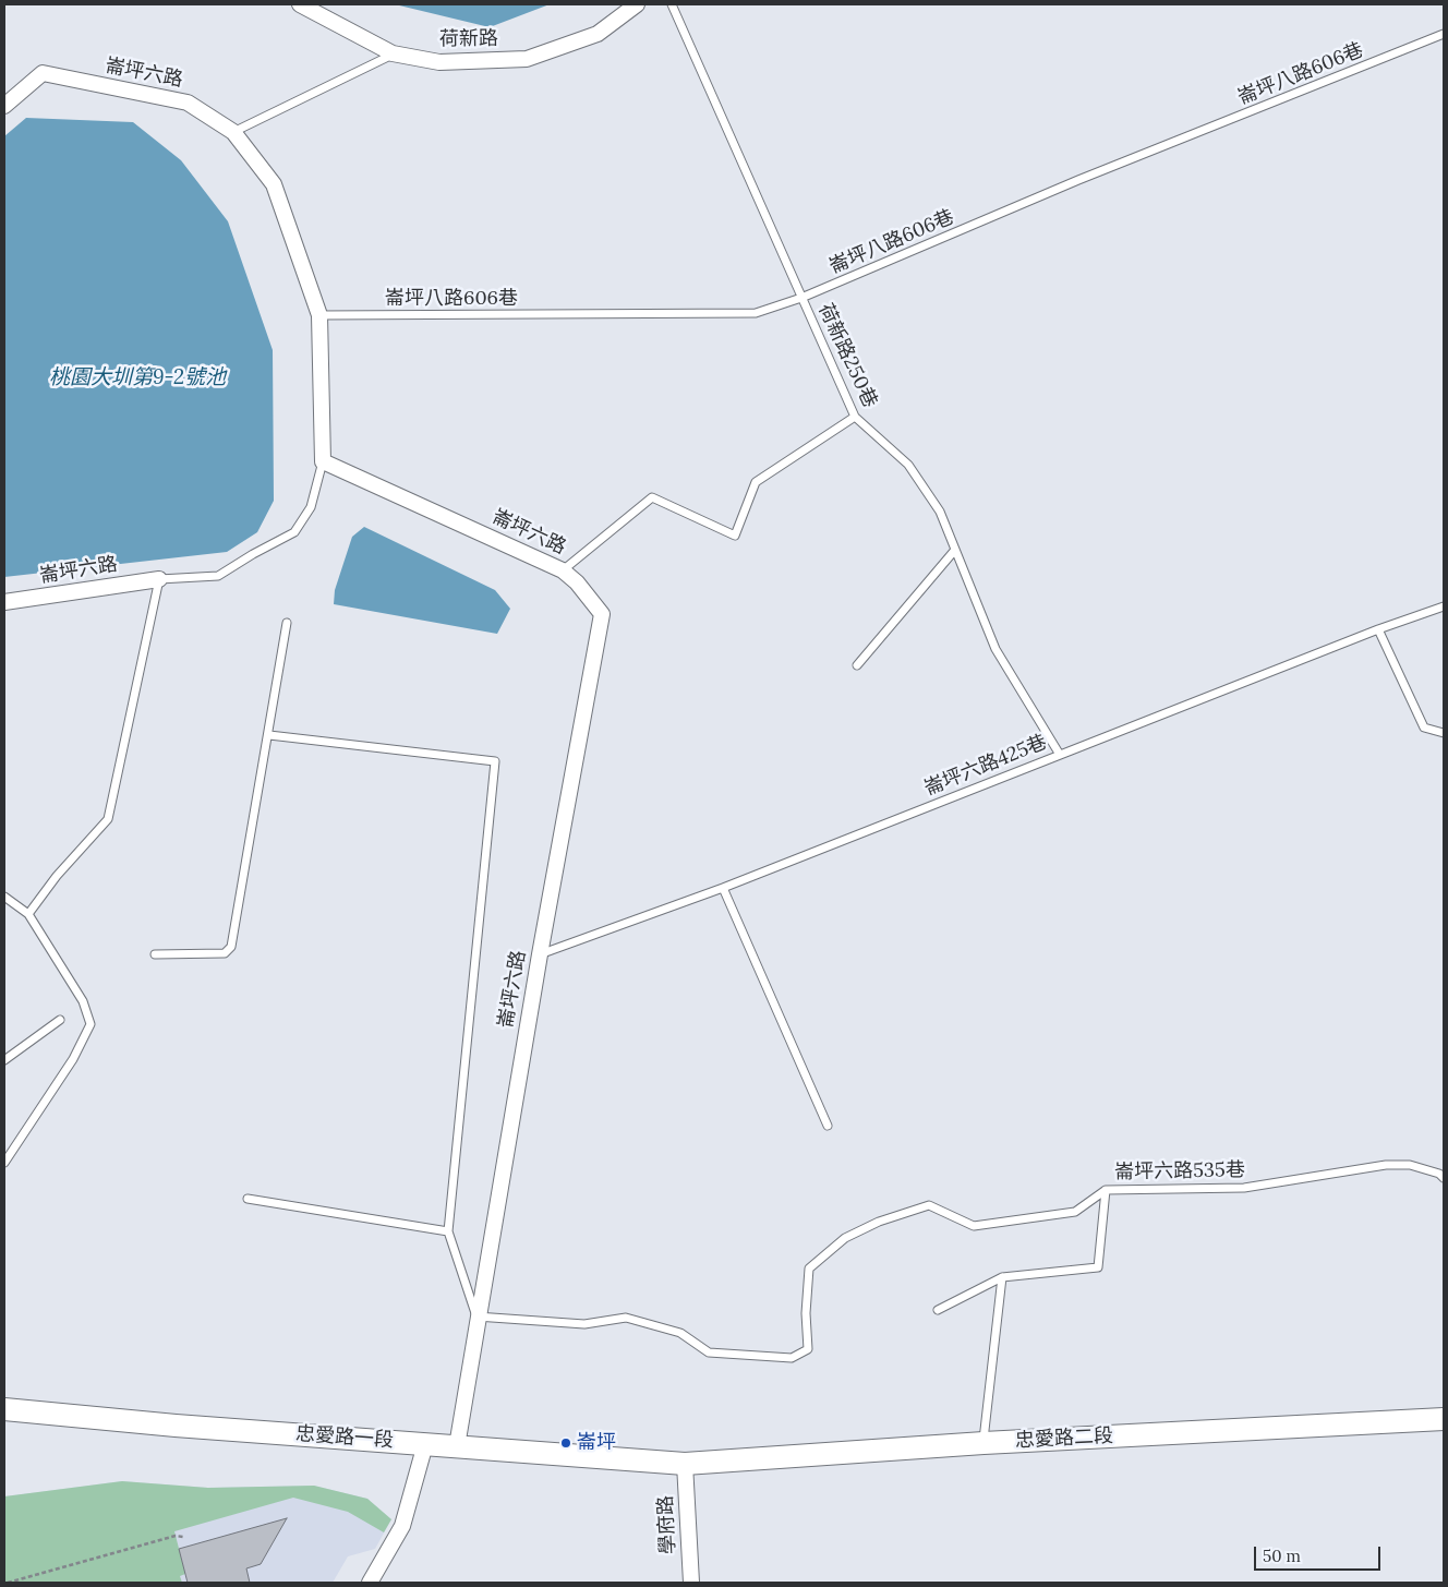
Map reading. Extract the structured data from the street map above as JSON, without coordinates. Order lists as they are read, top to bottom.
{
  "streets": {
    "main road": ["忠愛路一段", "忠愛路二段"],
    "street": ["荷新路", "崙坪六路", "學府路"],
    "lane": [
      "崙坪八路606巷",
      "荷新路250巷",
      "崙坪六路425巷",
      "崙坪六路535巷"
    ]
  },
  "crossings": [
    ["崙坪六路", "崙坪八路606巷"],
    ["崙坪六路", "崙坪六路425巷"],
    ["崙坪六路", "崙坪六路535巷"],
    ["崙坪六路", "忠愛路一段"],
    ["崙坪八路606巷", "荷新路250巷"],
    ["荷新路250巷", "崙坪六路425巷"],
    ["忠愛路一段", "忠愛路二段"],
    ["忠愛路一段", "學府路"],
    ["忠愛路二段", "學府路"]
  ],
  "water": ["桃園大圳第9-2號池"],
  "places": ["崙坪"],
  "scale_bar": "50 m"
}
